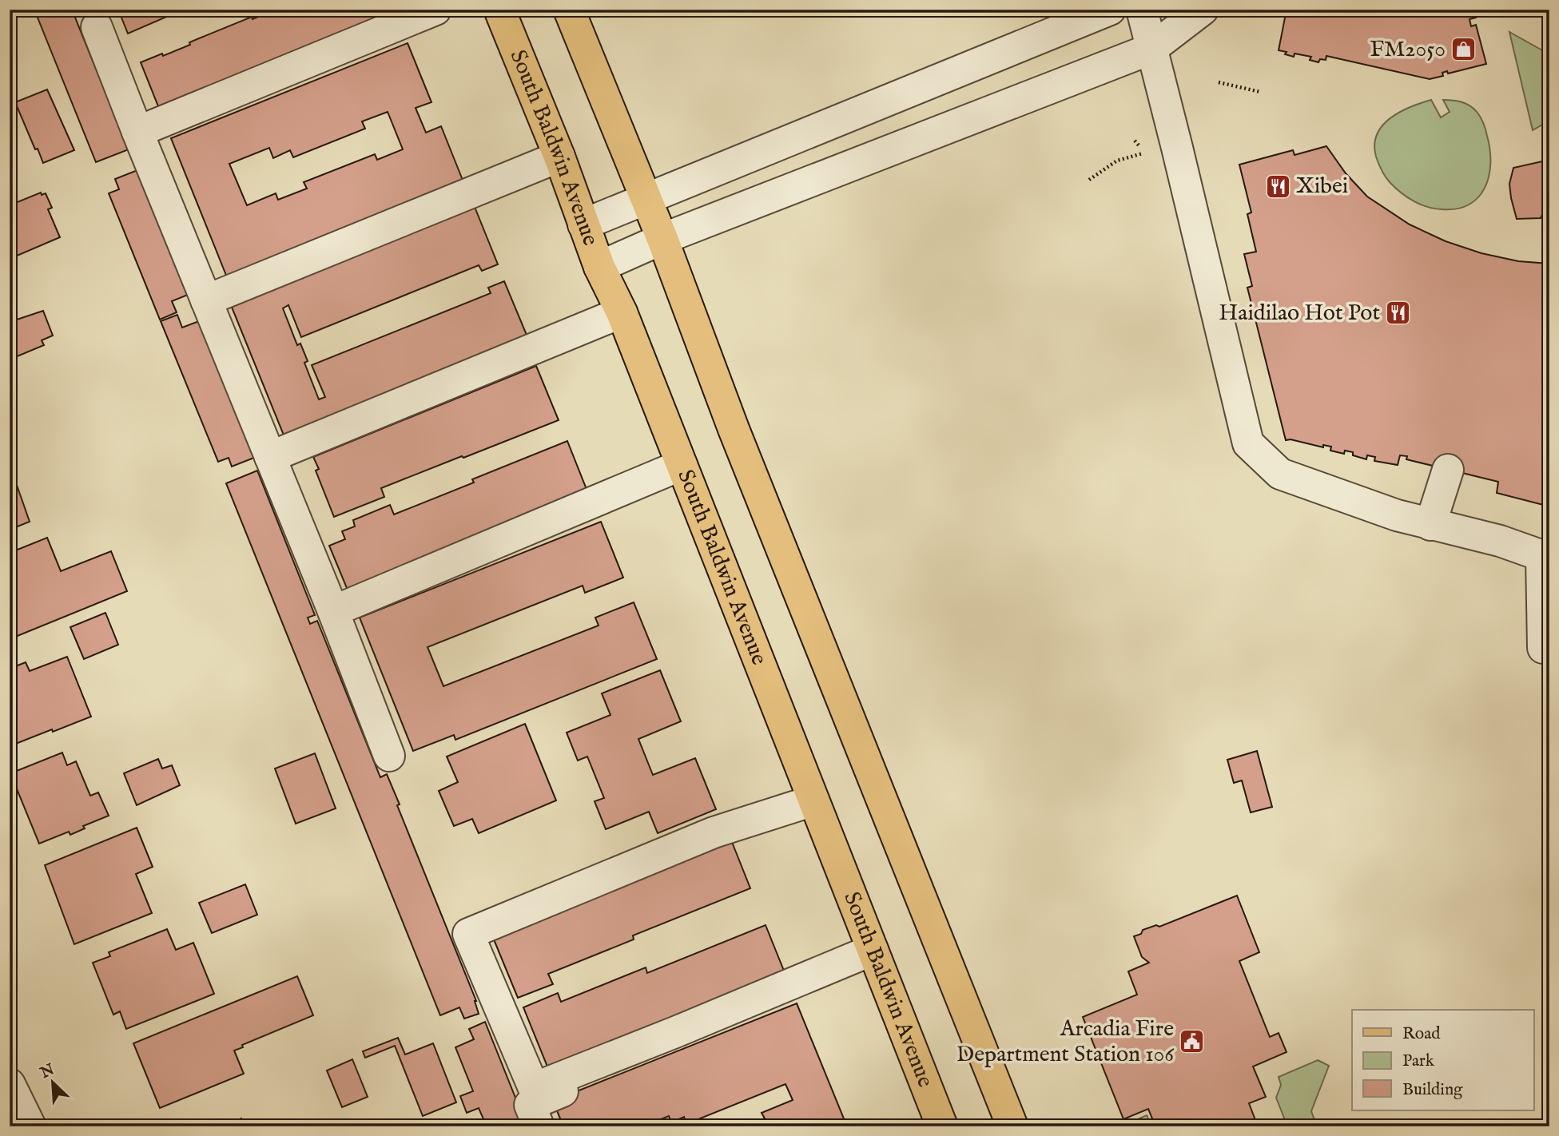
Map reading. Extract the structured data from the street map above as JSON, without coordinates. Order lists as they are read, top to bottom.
{
  "streets": {
    "main road": ["South Baldwin Avenue"]
  },
  "places": {
    "shop": ["FM2050"],
    "restaurant": ["Xibei", "Haidilao Hot Pot"],
    "public building": ["Arcadia Fire Department Station 106"]
  },
  "legend": ["Road", "Park", "Building"],
  "north": "top left"
}
